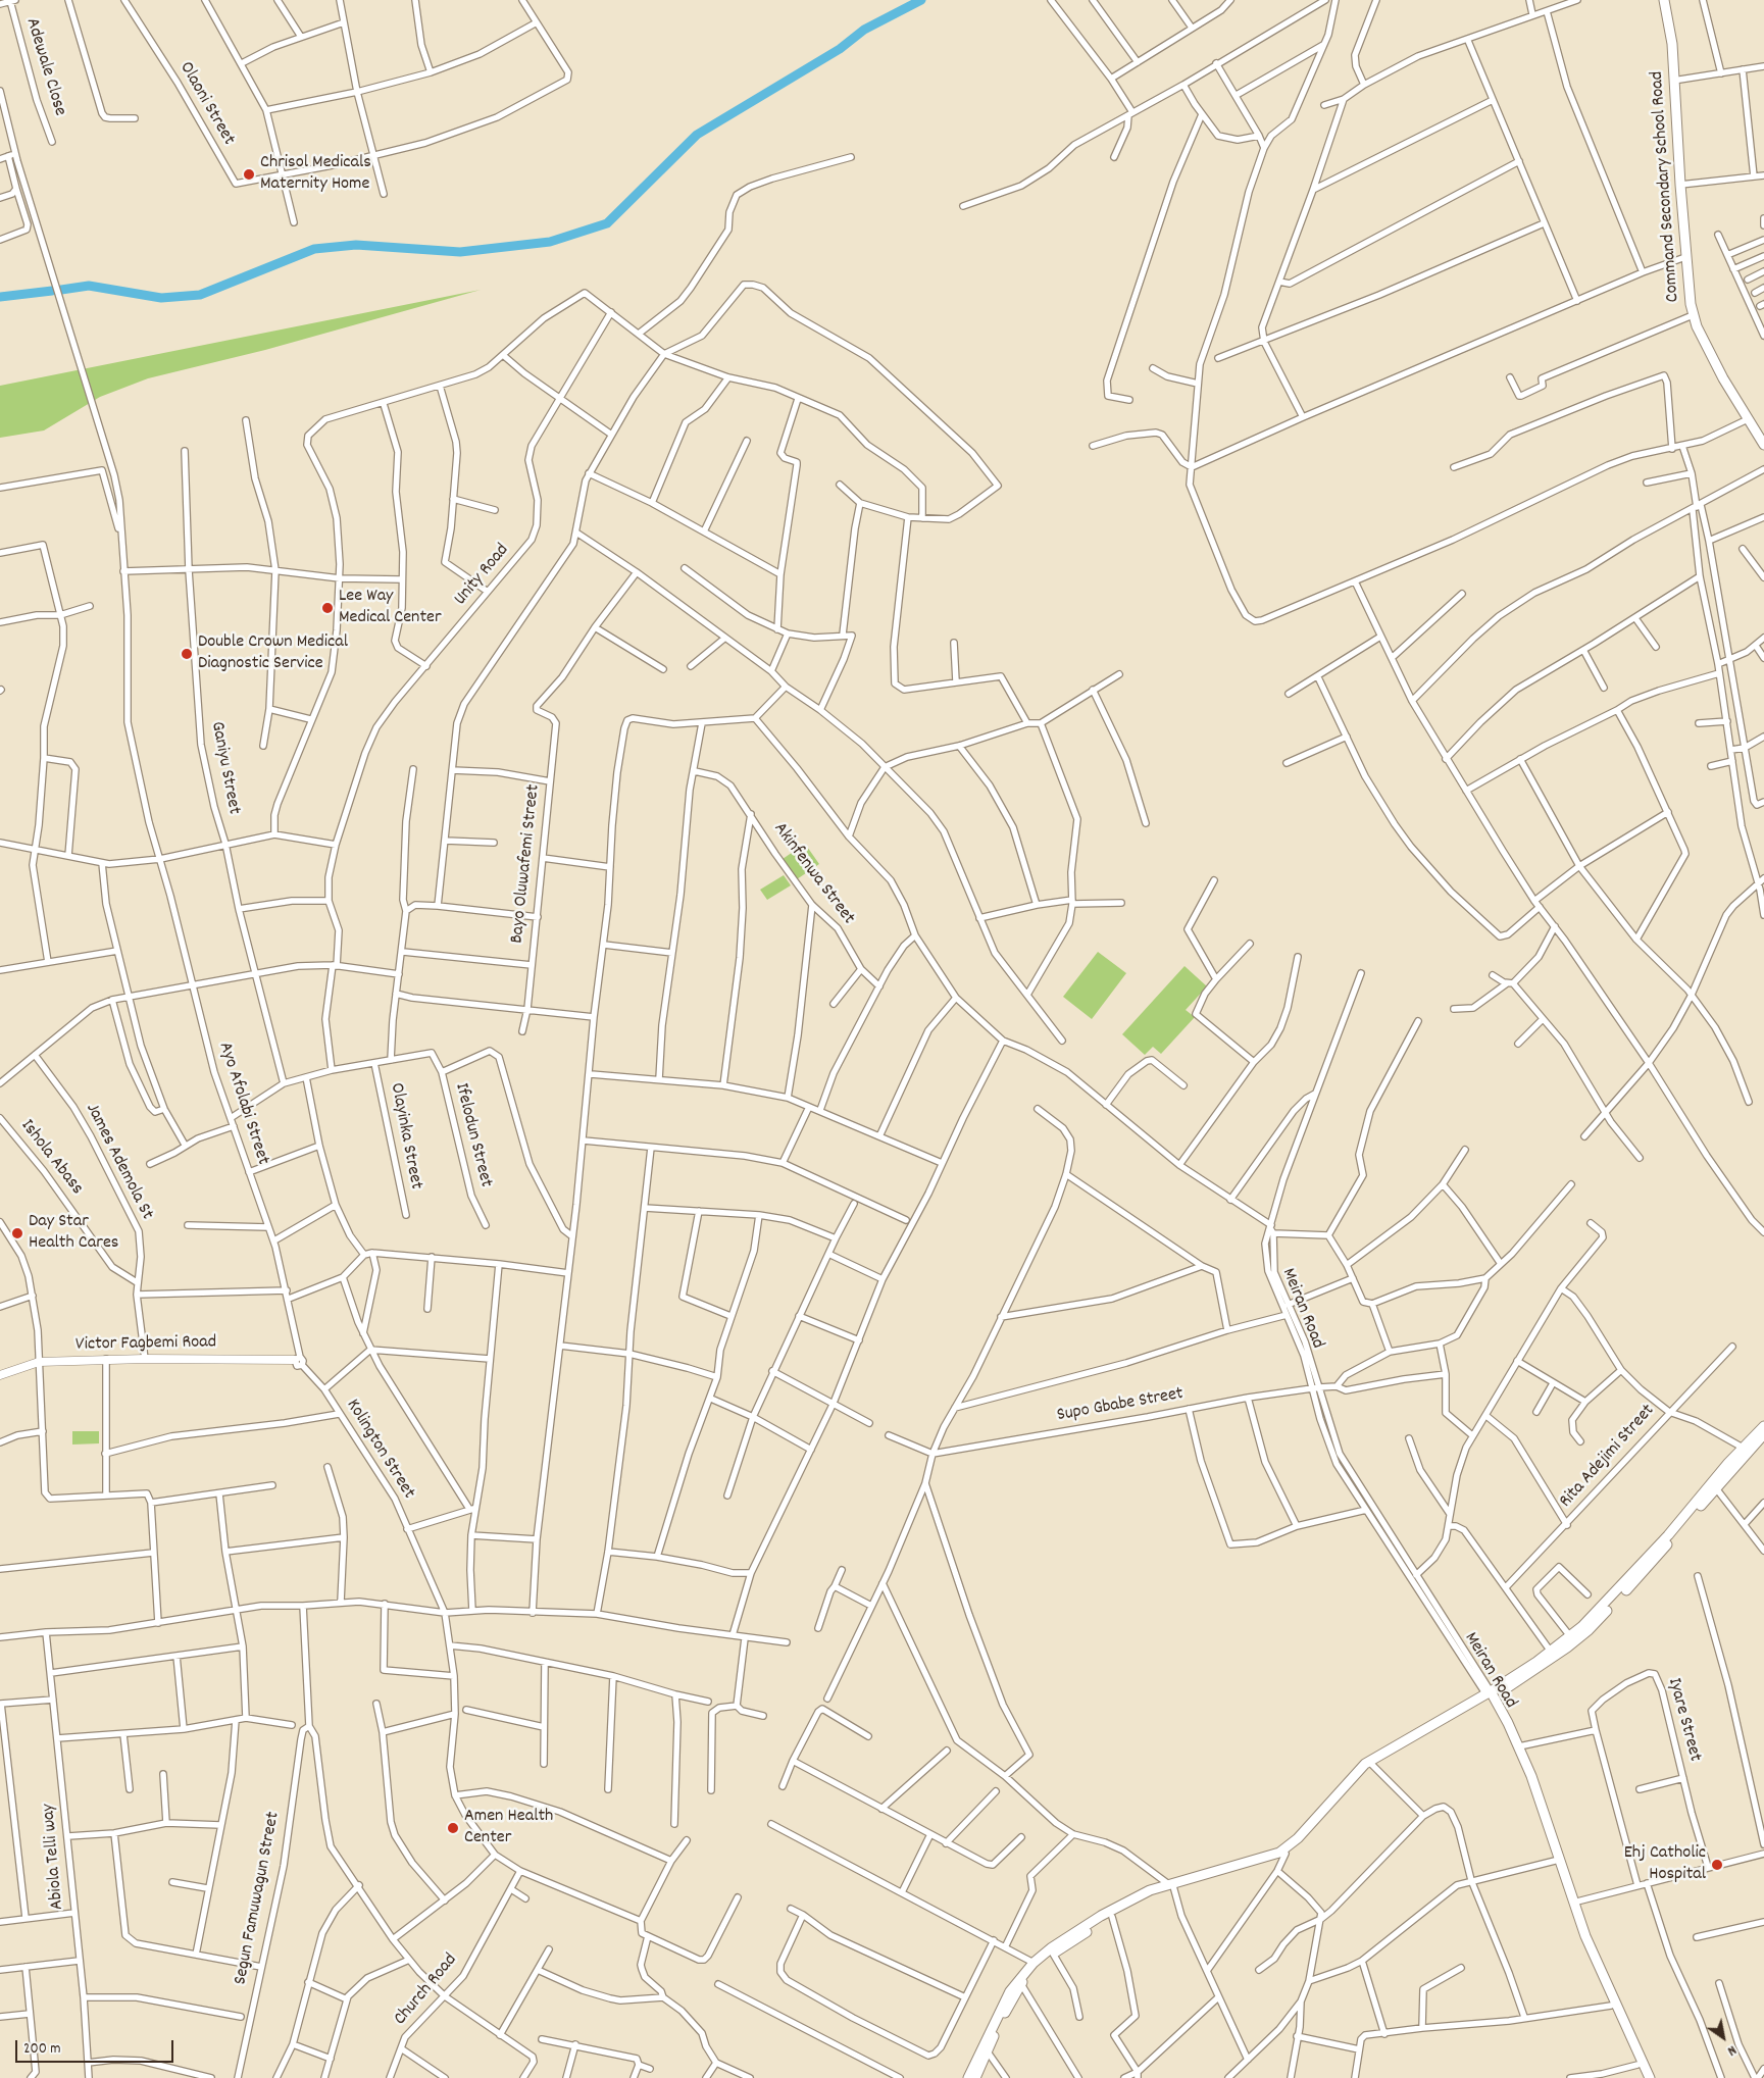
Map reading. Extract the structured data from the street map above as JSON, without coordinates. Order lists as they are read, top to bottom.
{
  "streets": {
    "main road": ["Command Secondary School Road", "Meiran Road"],
    "street": [
      "Adewale Close",
      "Olaoni Street",
      "Unity Road",
      "Ganiyu Street",
      "Bayo Oluwafemi Street",
      "Akinfenwa Street",
      "Ayo Afolabi Street",
      "Ifelodun Street",
      "Olayinka Street",
      "Ishola Abass",
      "James Ademola St",
      "Victor Fagbemi Road",
      "Supo Gbabe Street",
      "Kolington Street",
      "Rita Adejimi Street",
      "Iyare Street",
      "Abiola Telli way",
      "Segun Famuwagun Street",
      "Church Road"
    ]
  },
  "crossings": [
    ["Ayo Afolabi Street", "Victor Fagbemi Road"],
    ["Ayo Afolabi Street", "Kolington Street"],
    ["Ishola Abass", "James Ademola St"],
    ["James Ademola St", "Victor Fagbemi Road"],
    ["Meiran Road", "Supo Gbabe Street"],
    ["Victor Fagbemi Road", "Kolington Street"]
  ],
  "places": [
    "Chrisol Medicals Maternity Home",
    "Lee Way Medical Center",
    "Double Crown Medical Diagnostic Service",
    "Day Star Health Cares",
    "Amen Health Center",
    "Ehj Catholic Hospital"
  ],
  "scale_bar": "200 m",
  "north": "bottom right"
}
